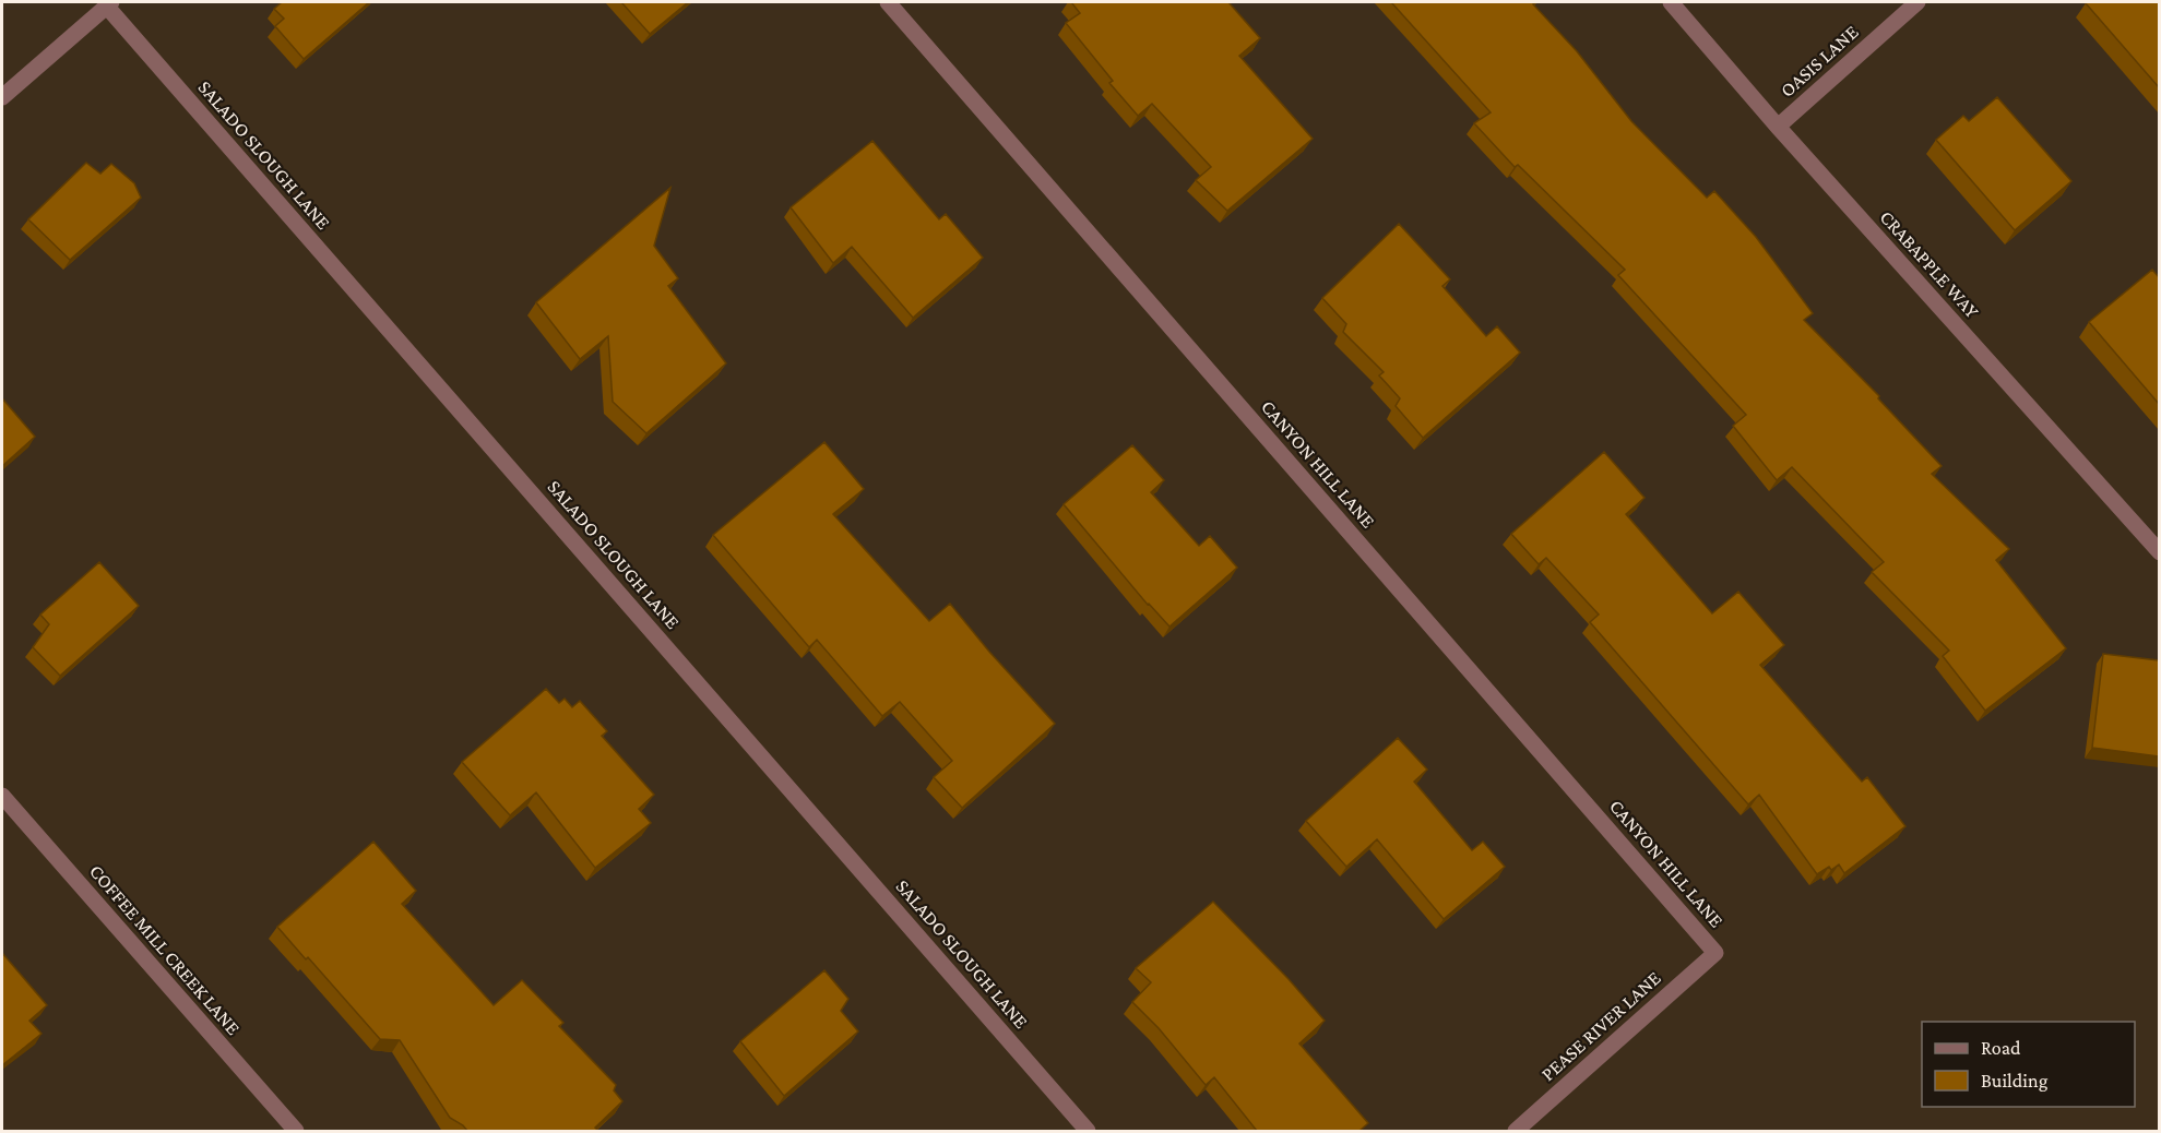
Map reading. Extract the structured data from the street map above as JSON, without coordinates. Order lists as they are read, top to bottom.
{
  "streets": {
    "street": [
      "OASIS LANE",
      "SALADO SLOUGH LANE",
      "CRABAPPLE WAY",
      "CANYON HILL LANE",
      "COFFEE MILL CREEK LANE",
      "PEASE RIVER LANE"
    ]
  },
  "crossings": [
    ["OASIS LANE", "CRABAPPLE WAY"],
    ["CANYON HILL LANE", "PEASE RIVER LANE"]
  ],
  "legend": ["Road", "Building"]
}
